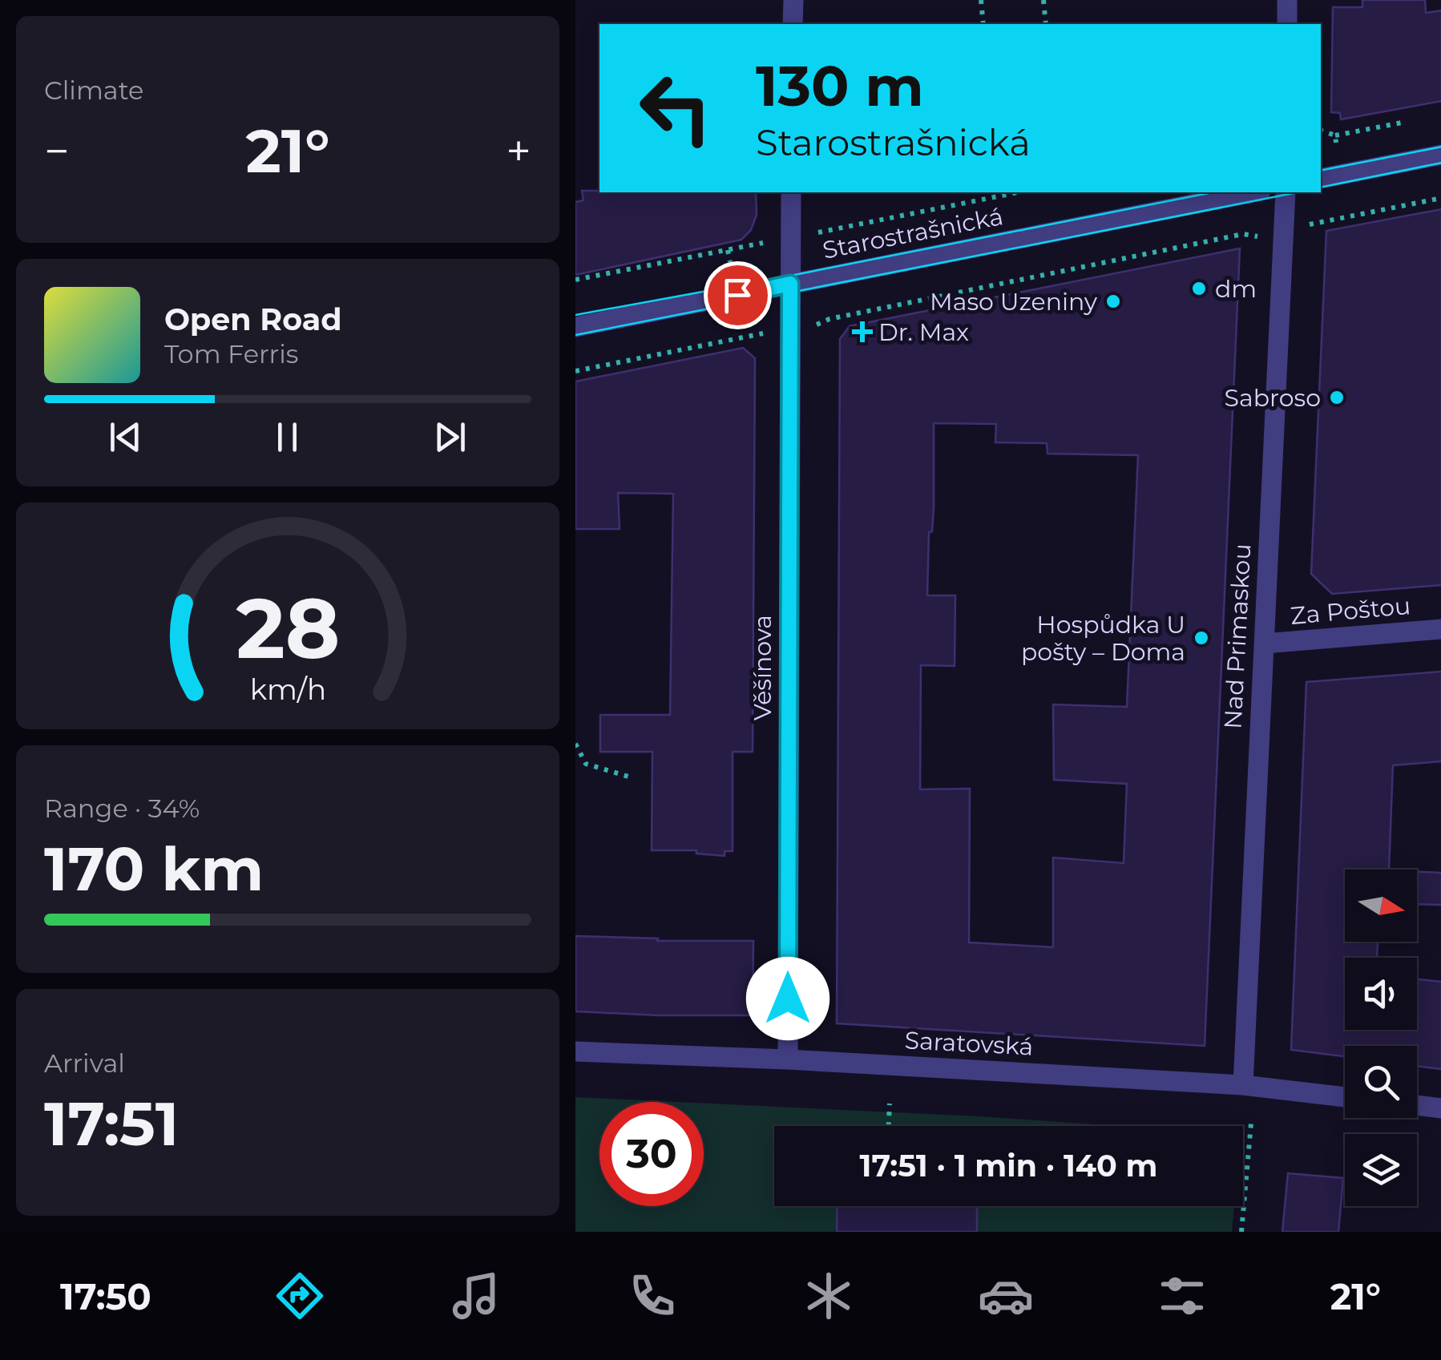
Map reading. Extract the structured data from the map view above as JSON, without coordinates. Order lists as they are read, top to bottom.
{
  "streets": {
    "street": [
      "Starostrašnická",
      "Za Poštou",
      "Nad Primaskou",
      "Věšínova",
      "Saratovská"
    ]
  },
  "crossings": [
    ["Starostrašnická", "Věšínova"],
    ["Za Poštou", "Nad Primaskou"],
    ["Nad Primaskou", "Saratovská"],
    ["Věšínova", "Saratovská"]
  ],
  "places": {
    "other": [
      "dm",
      "Maso Uzeniny",
      "Sabroso",
      "Hospůdka U pošty – Doma"
    ],
    "health": ["Dr. Max"]
  },
  "north": "right",
  "page": {
    "tile": [
      "Climate",
      ["Range · 34%", "170 km"],
      ["Arrival", "17:51"]
    ],
    "turn": ["130 m", "Starostrašnická"],
    "heat": ["−", "21°", "+"],
    "song": ["Open Road", "Tom Ferris"],
    "limit": "30",
    "trip": "17:51 · 1 min · 140 m",
    "tabs": ["17:50", "21°"],
    "gauge": ["28", "km/h"]
  }
}
